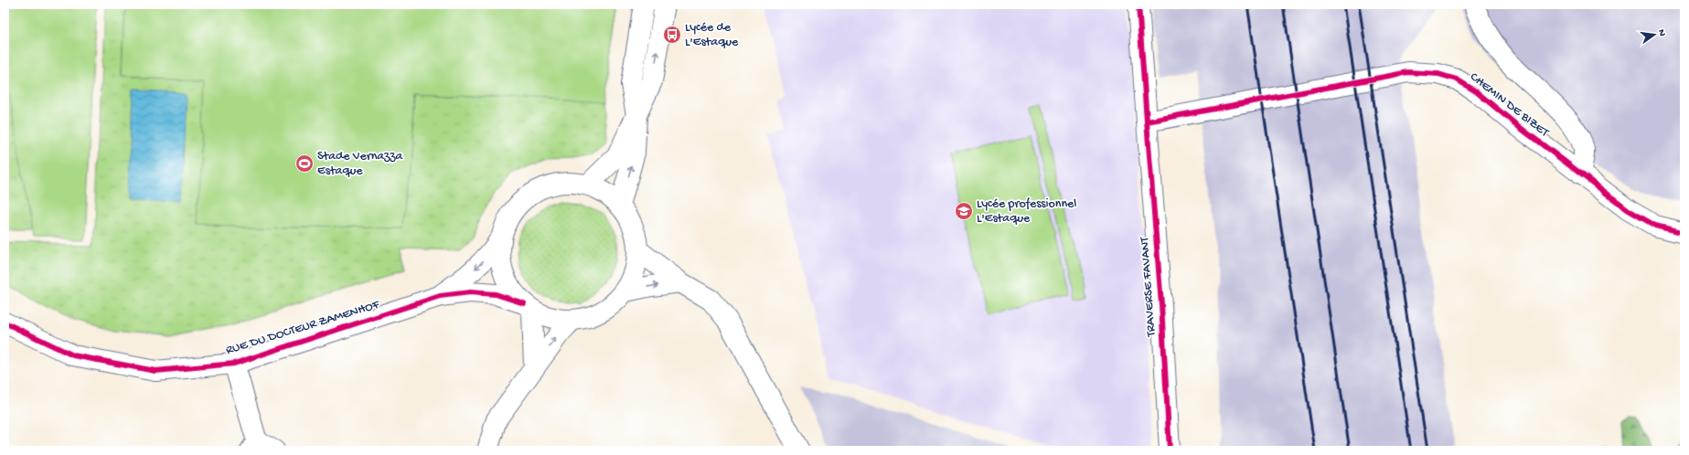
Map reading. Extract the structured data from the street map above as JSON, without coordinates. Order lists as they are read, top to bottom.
{
  "streets": {
    "street": ["CHEMIN DE BIZET", "TRAVERSE FAVANT", "RUE DU DOCTEUR ZAMENHOF"]
  },
  "crossings": [
    ["CHEMIN DE BIZET", "TRAVERSE FAVANT"]
  ],
  "places": {
    "bus stop": ["Lycée de L'Estaque"],
    "sports": ["Stade Vernazza Estaque"],
    "school or university": ["Lycée professionnel L'Estaque"]
  },
  "north": "right"
}
